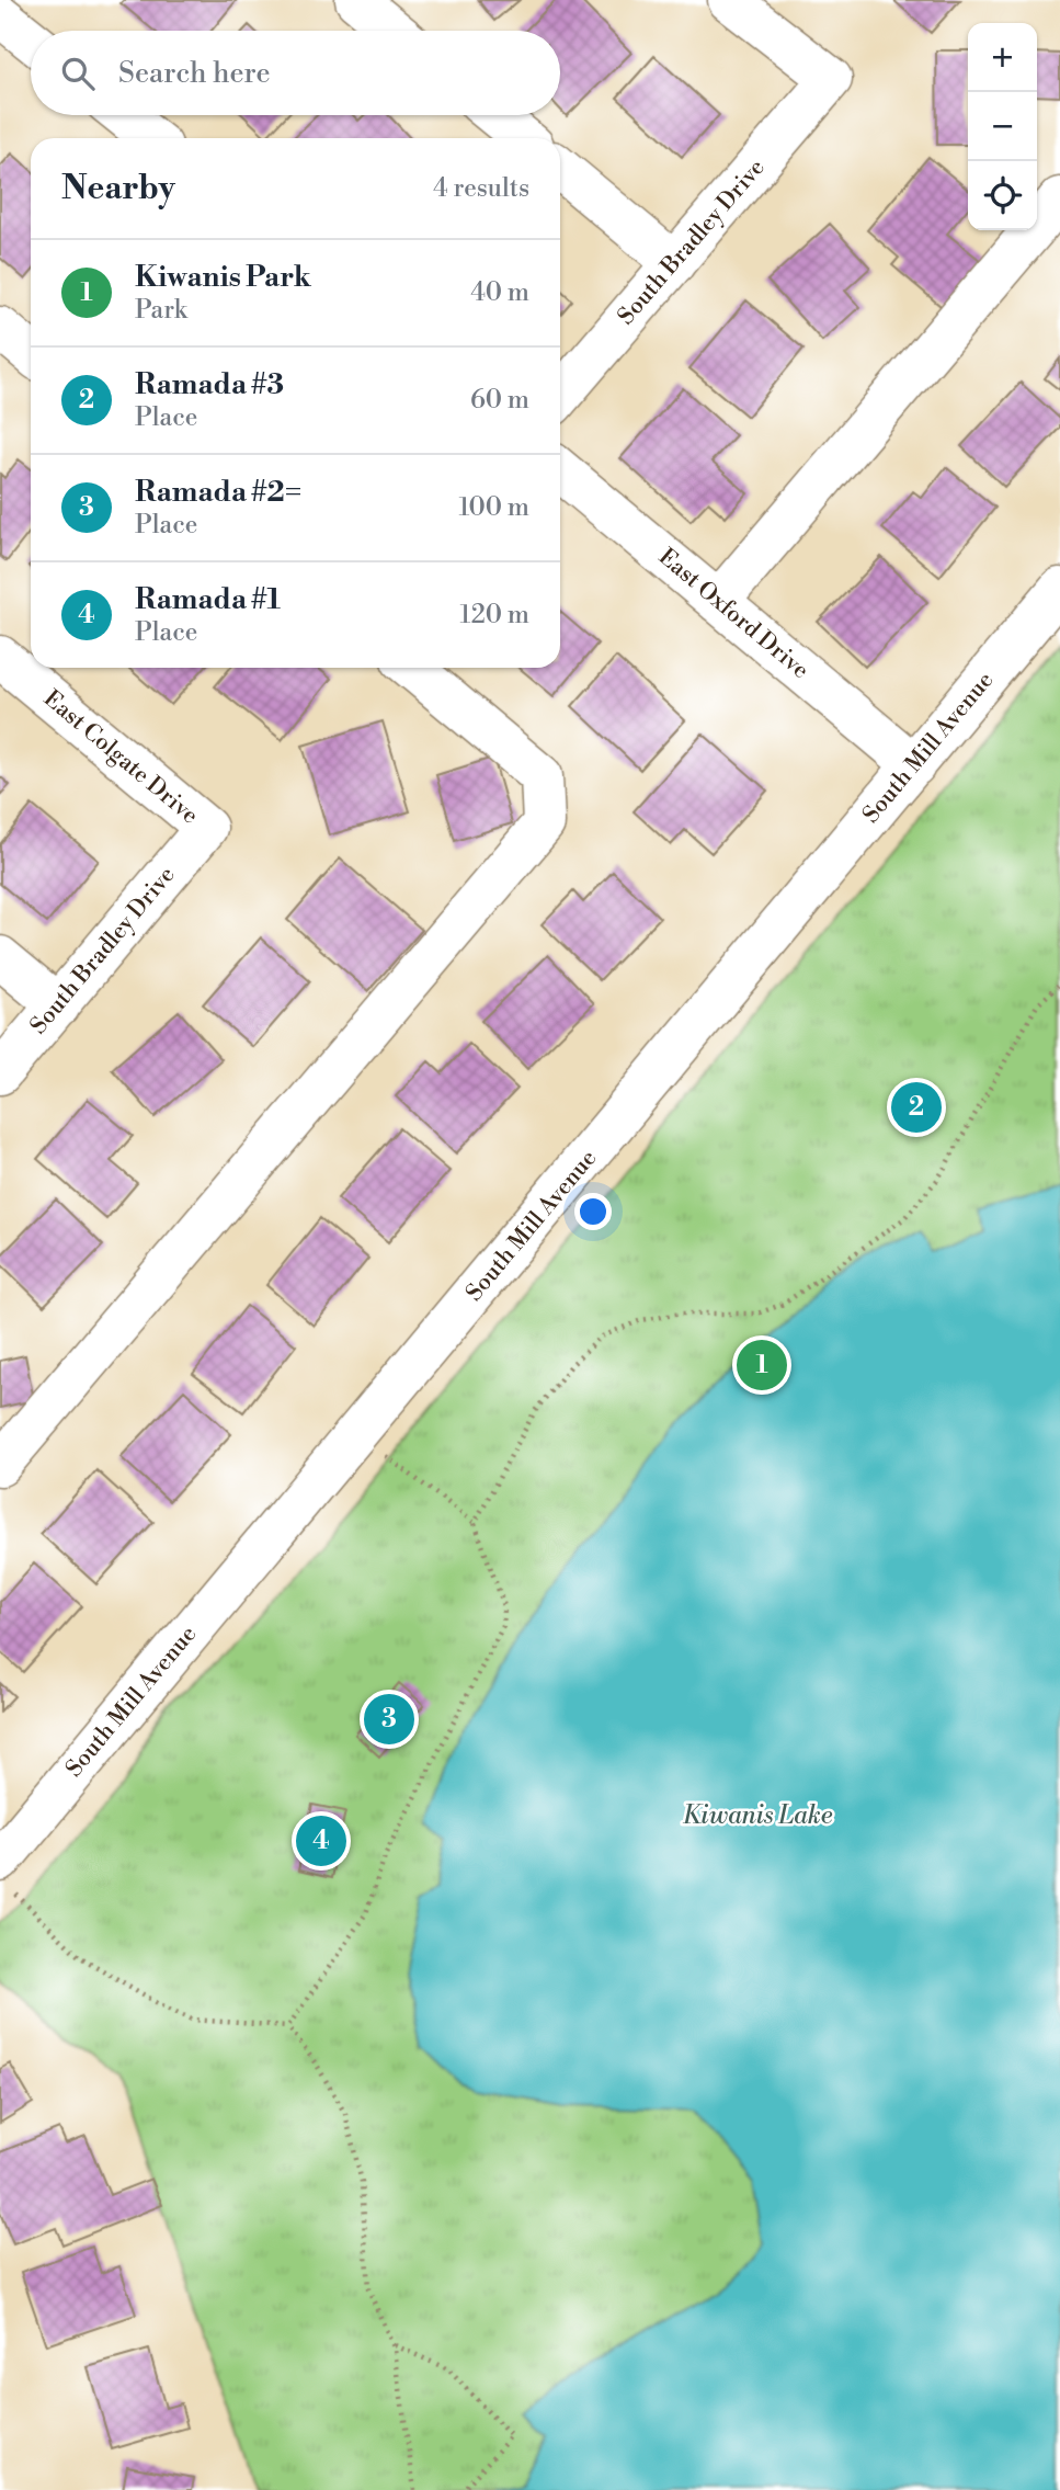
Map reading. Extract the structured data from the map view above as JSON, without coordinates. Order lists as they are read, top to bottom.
{
  "streets": {
    "street": [
      "South Bradley Drive",
      "East Oxford Drive",
      "South Mill Avenue",
      "East Colgate Drive"
    ]
  },
  "crossings": [
    ["South Bradley Drive", "East Colgate Drive"],
    ["East Oxford Drive", "South Mill Avenue"]
  ],
  "water": ["Kiwanis Lake"],
  "page": {
    "map_buttons": ["+", "−"],
    "search": "Search here",
    "heading": ["Nearby", "4 results"],
    "list": [
      {
        "mark": "1",
        "name": "Kiwanis Park",
        "note": "Park",
        "value": "40 m"
      },
      {
        "mark": "2",
        "name": "Ramada #3",
        "note": "Place",
        "value": "60 m"
      },
      {
        "mark": "3",
        "name": "Ramada #2=",
        "note": "Place",
        "value": "100 m"
      },
      {
        "mark": "4",
        "name": "Ramada #1",
        "note": "Place",
        "value": "120 m"
      }
    ],
    "pins": [
      "2",
      "1",
      "3",
      "4"
    ]
  }
}
